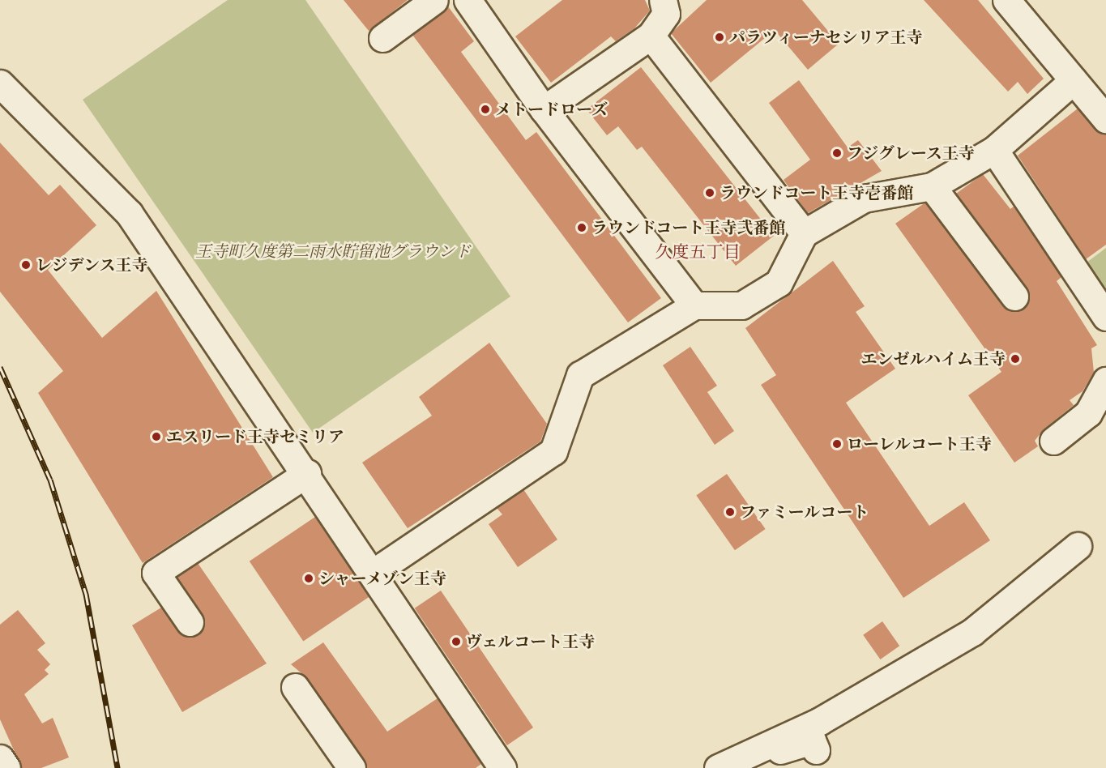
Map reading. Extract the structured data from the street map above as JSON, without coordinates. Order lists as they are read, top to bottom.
{
  "districts": ["久度五丁目"],
  "parks": ["王寺町久度第二雨水貯留池グラウンド"],
  "places": [
    "パラツィーナセシリア王寺",
    "メトードローズ",
    "フジグレース王寺",
    "ラウンドコート王寺壱番館",
    "ラウンドコート王寺弐番館",
    "レジデンス王寺",
    "エンゼルハイム王寺",
    "エスリード王寺セミリア",
    "ローレルコート王寺",
    "ファミールコート",
    "シャーメゾン王寺",
    "ヴェルコート王寺"
  ]
}
